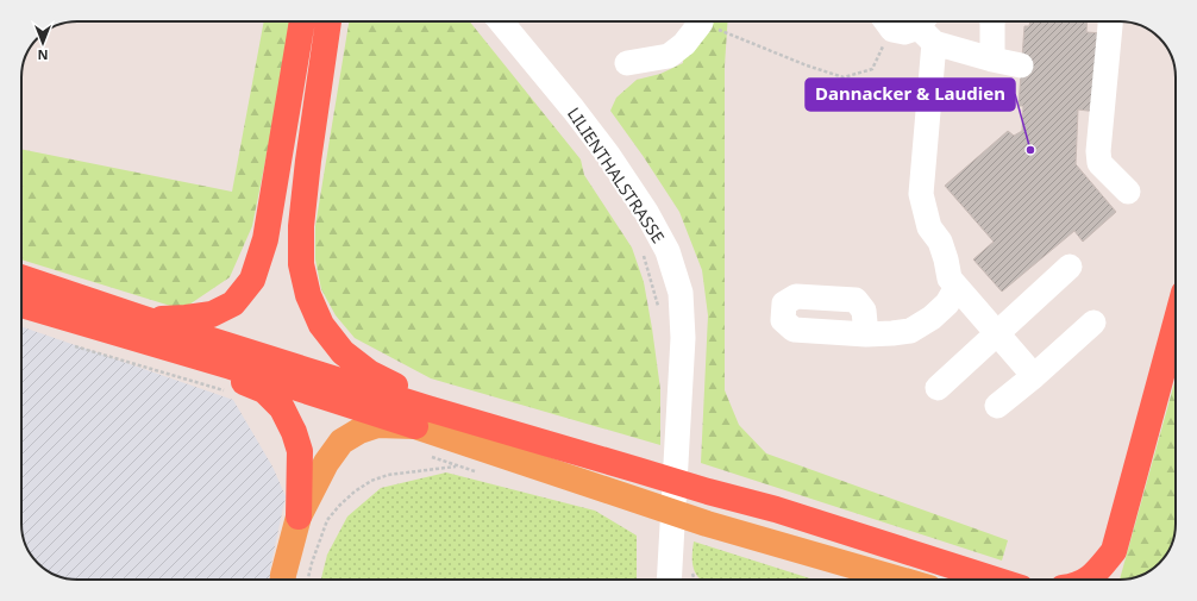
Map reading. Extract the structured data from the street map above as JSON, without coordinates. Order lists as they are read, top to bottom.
{
  "streets": {
    "street": ["LILIENTHALSTRASSE"]
  },
  "places": ["Dannacker & Laudien"],
  "north": "bottom"
}
